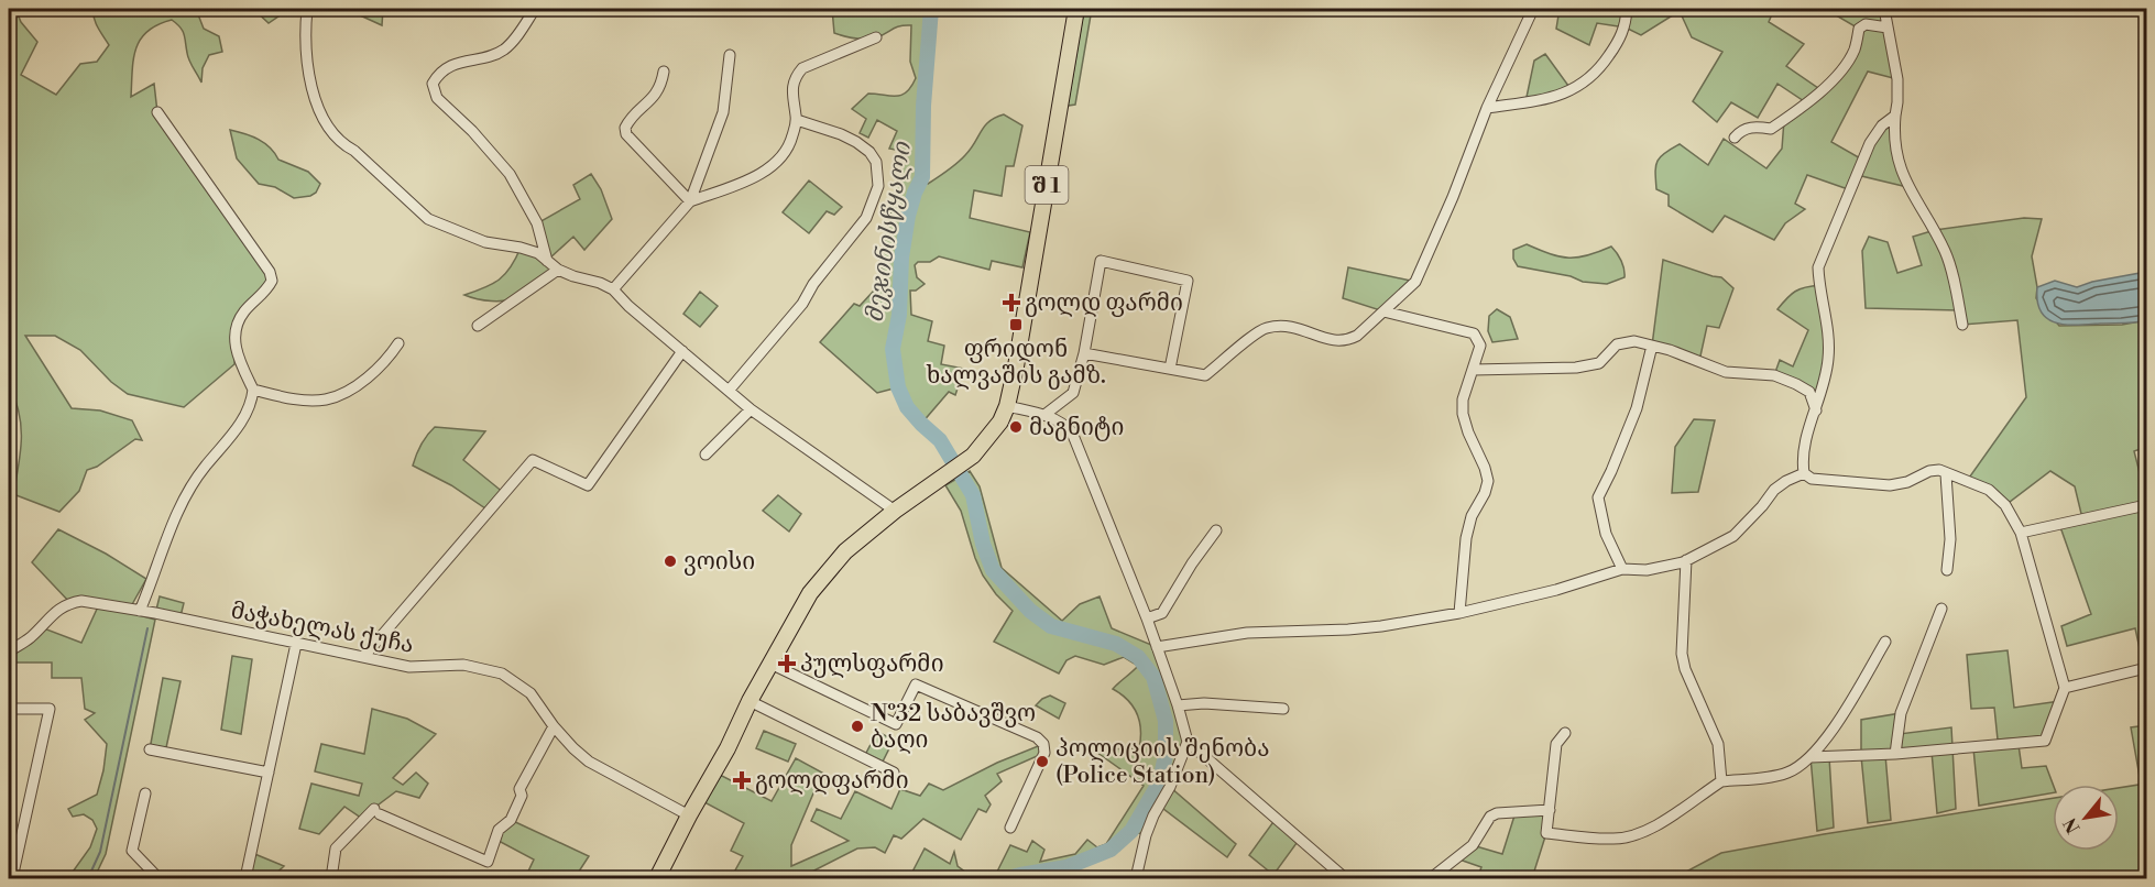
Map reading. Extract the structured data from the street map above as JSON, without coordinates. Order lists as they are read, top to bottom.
{
  "streets": {
    "highway": ["შ 1"],
    "street": ["მაჭახელას ქუჩა"]
  },
  "crossings": [
    ["შ 1", "მაჭახელას ქუჩა"]
  ],
  "water": ["მეჯინისწყალი"],
  "places": {
    "health": ["გოლდ ფარმი", "პულსფარმი", "გოლდფარმი"],
    "transit": ["ფრიდონ ხალვაშის გამზ."],
    "other": [
      "მაგნიტი",
      "ვოისი",
      "№32 საბავშვო ბაღი",
      "პოლიციის შენობა (Police Station)"
    ]
  },
  "north": "bottom left"
}
